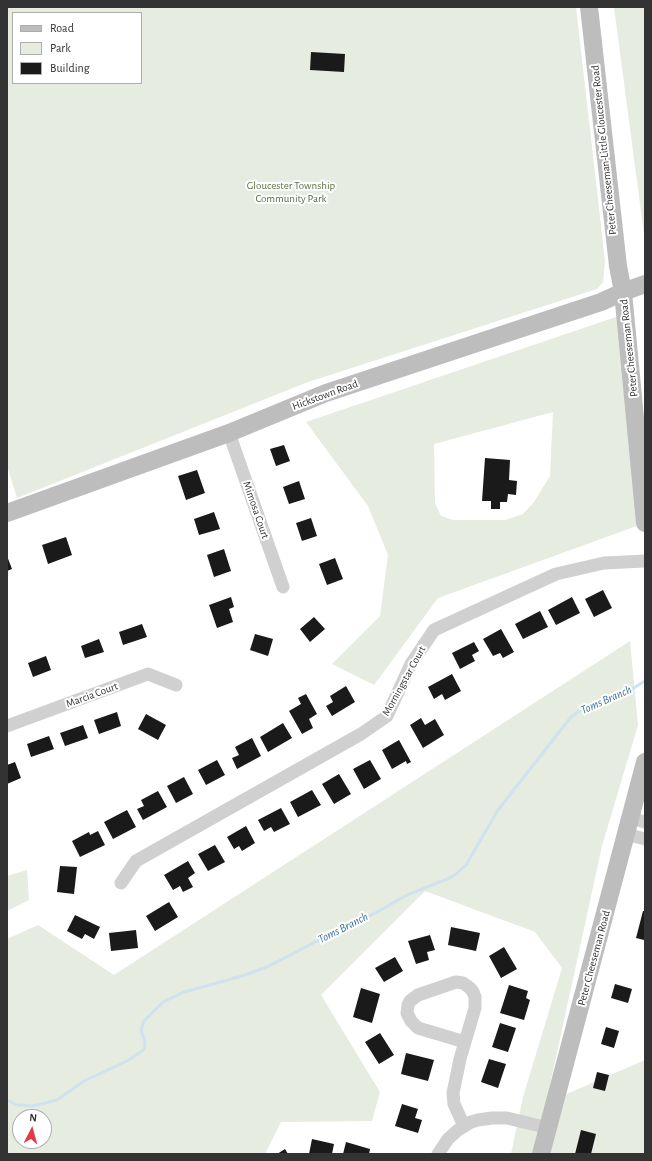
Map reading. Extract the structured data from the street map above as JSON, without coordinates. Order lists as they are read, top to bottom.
{
  "streets": {
    "street": [
      "Peter Cheeseman-Little Gloucester Road",
      "Peter Cheeseman Road",
      "Hickstown Road",
      "Mimosa Court",
      "Morningstar Court",
      "Marcia Court"
    ]
  },
  "crossings": [
    ["Peter Cheeseman-Little Gloucester Road", "Peter Cheeseman Road"],
    ["Peter Cheeseman-Little Gloucester Road", "Hickstown Road"],
    ["Peter Cheeseman Road", "Hickstown Road"],
    ["Hickstown Road", "Mimosa Court"]
  ],
  "water": ["Toms Branch"],
  "parks": ["Gloucester Township Community Park"],
  "legend": ["Road", "Park", "Building"],
  "north": "top"
}
